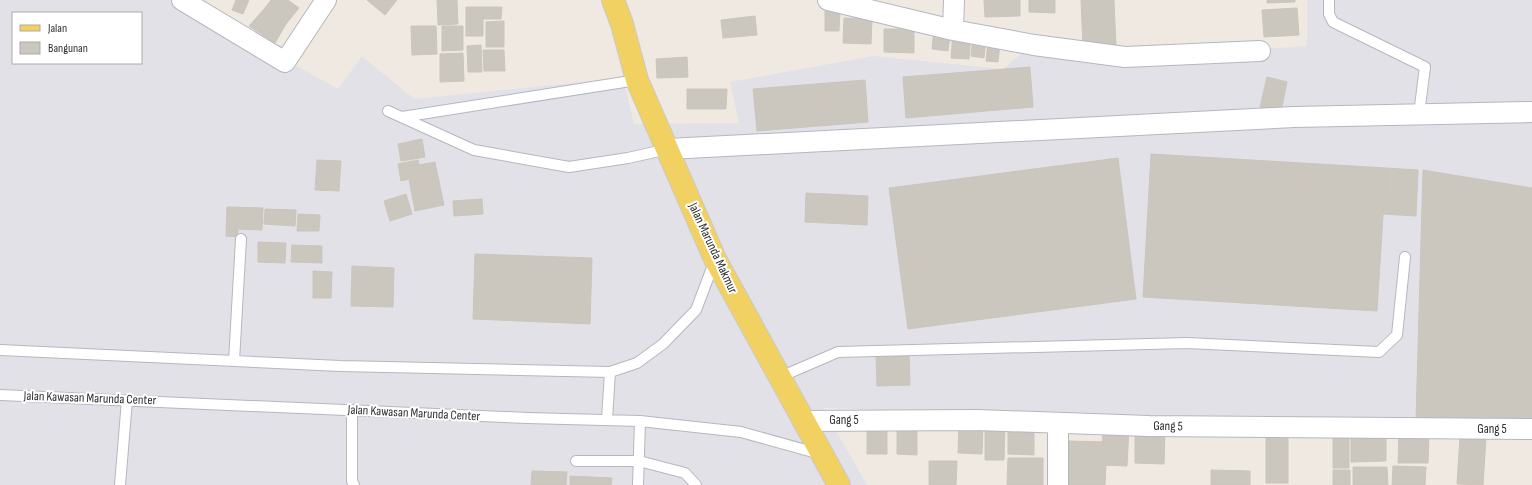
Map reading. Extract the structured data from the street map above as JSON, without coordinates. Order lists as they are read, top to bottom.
{
  "streets": {
    "main road": ["Jalan Marunda Makmur"],
    "street": ["Gang 5"],
    "lane": ["Jalan Kawasan Marunda Center"]
  },
  "crossings": [
    ["Jalan Marunda Makmur", "Jalan Kawasan Marunda Center"],
    ["Jalan Marunda Makmur", "Gang 5"]
  ],
  "legend": ["Jalan", "Bangunan"]
}
